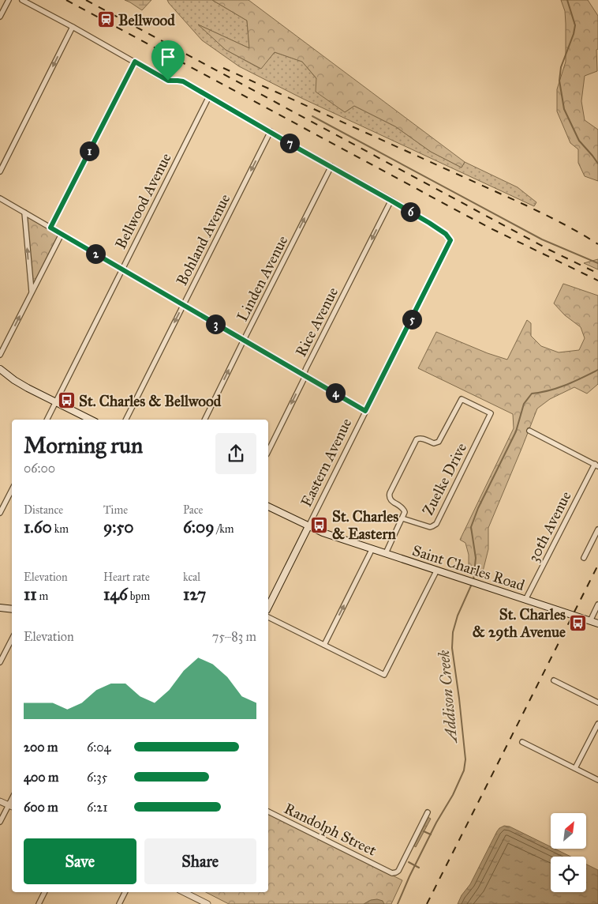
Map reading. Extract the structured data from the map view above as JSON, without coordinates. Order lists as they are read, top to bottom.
{
  "streets": {
    "main road": ["Eastern Avenue", "Saint Charles Road"],
    "street": [
      "Bellwood Avenue",
      "Bohland Avenue",
      "Linden Avenue",
      "Rice Avenue",
      "Zuelke Drive",
      "30th Avenue",
      "Randolph Street"
    ]
  },
  "crossings": [
    ["Rice Avenue", "Eastern Avenue"],
    ["Eastern Avenue", "Saint Charles Road"],
    ["30th Avenue", "Saint Charles Road"]
  ],
  "one_way": ["Bohland Avenue", "Linden Avenue", "Rice Avenue"],
  "water": ["Addison Creek"],
  "places": {
    "station": ["Bellwood"],
    "bus stop": ["St. Charles & Bellwood", "St. Charles & Eastern", "St. Charles & 29th Avenue"]
  },
  "north": "top right",
  "page": {
    "pins": [
      "7",
      "1",
      "6",
      "2",
      "5",
      "3",
      "4"
    ],
    "heading": ["Morning run", "06:00"],
    "stats": [
      ["Distance", "1.60 km"],
      ["Time", "9:50"],
      ["Pace", "6:09 /km"],
      ["Elevation", "11 m"],
      ["Heart rate", "146 bpm"],
      ["kcal", "127"]
    ],
    "chart": ["Elevation", "75–83 m"],
    "list": [
      {
        "name": "200 m",
        "note": "6:04"
      },
      {
        "name": "400 m",
        "note": "6:35"
      },
      {
        "name": "600 m",
        "note": "6:21"
      }
    ],
    "buttons": ["Save", "Share"]
  }
}
